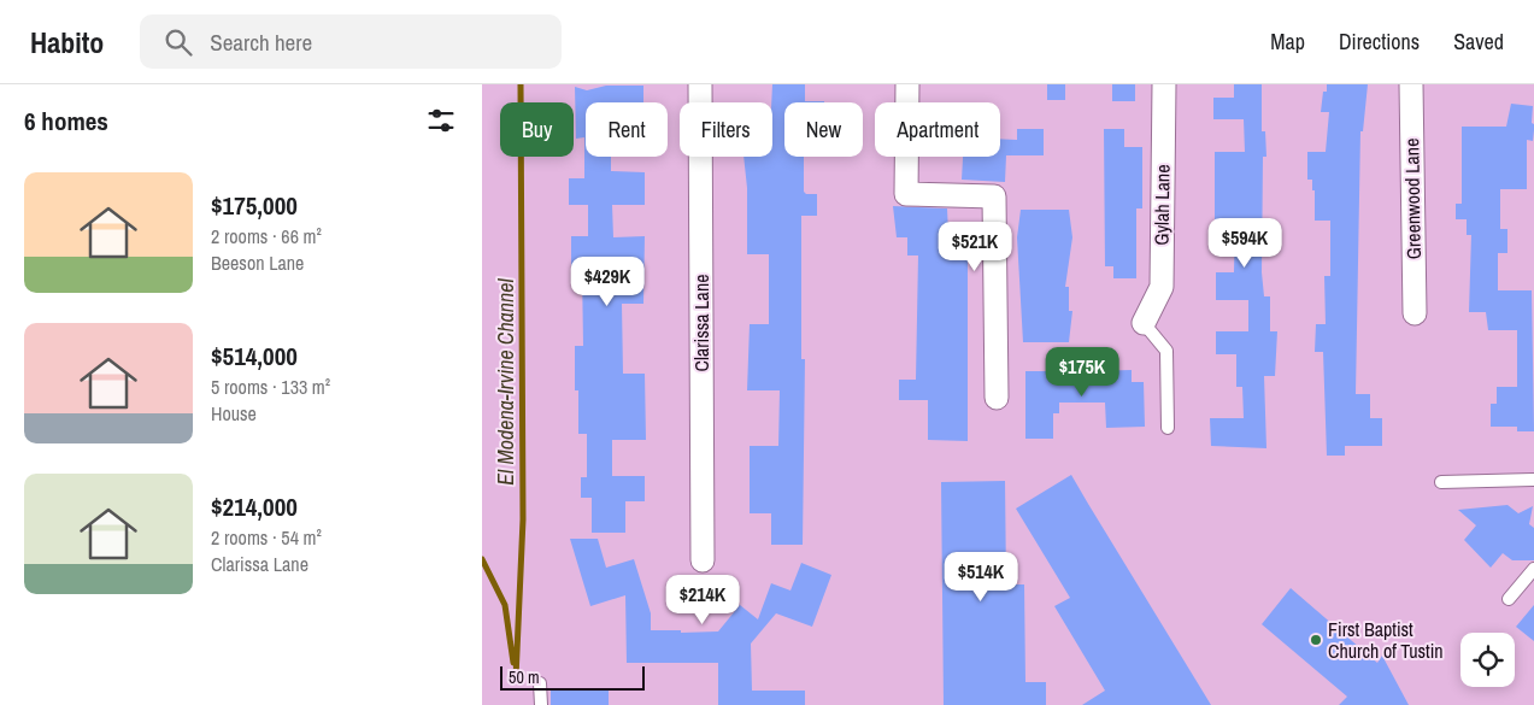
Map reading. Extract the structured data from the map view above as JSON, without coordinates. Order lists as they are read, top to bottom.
{
  "streets": {
    "street": ["Greenwood Lane", "Gylah Lane", "Clarissa Lane"]
  },
  "water": ["El Modena-Irvine Channel"],
  "places": ["First Baptist Church of Tustin"],
  "scale_bar": "50 m",
  "page": {
    "header": "Habito",
    "search": "Search here",
    "nav": ["Map", "Directions", "Saved"],
    "heading": "6 homes",
    "chip": [
      "Buy",
      "Rent",
      "Filters",
      "New",
      "Apartment"
    ],
    "list": [
      {
        "name": "$175,000",
        "note": "2 rooms · 66 m² · Beeson Lane"
      },
      {
        "name": "$514,000",
        "note": "5 rooms · 133 m² · House"
      },
      {
        "name": "$214,000",
        "note": "2 rooms · 54 m² · Clarissa Lane"
      }
    ],
    "price": [
      "$594K",
      "$521K",
      "$429K",
      "$175K",
      "$514K",
      "$214K"
    ],
    "scale": "50 m"
  }
}
